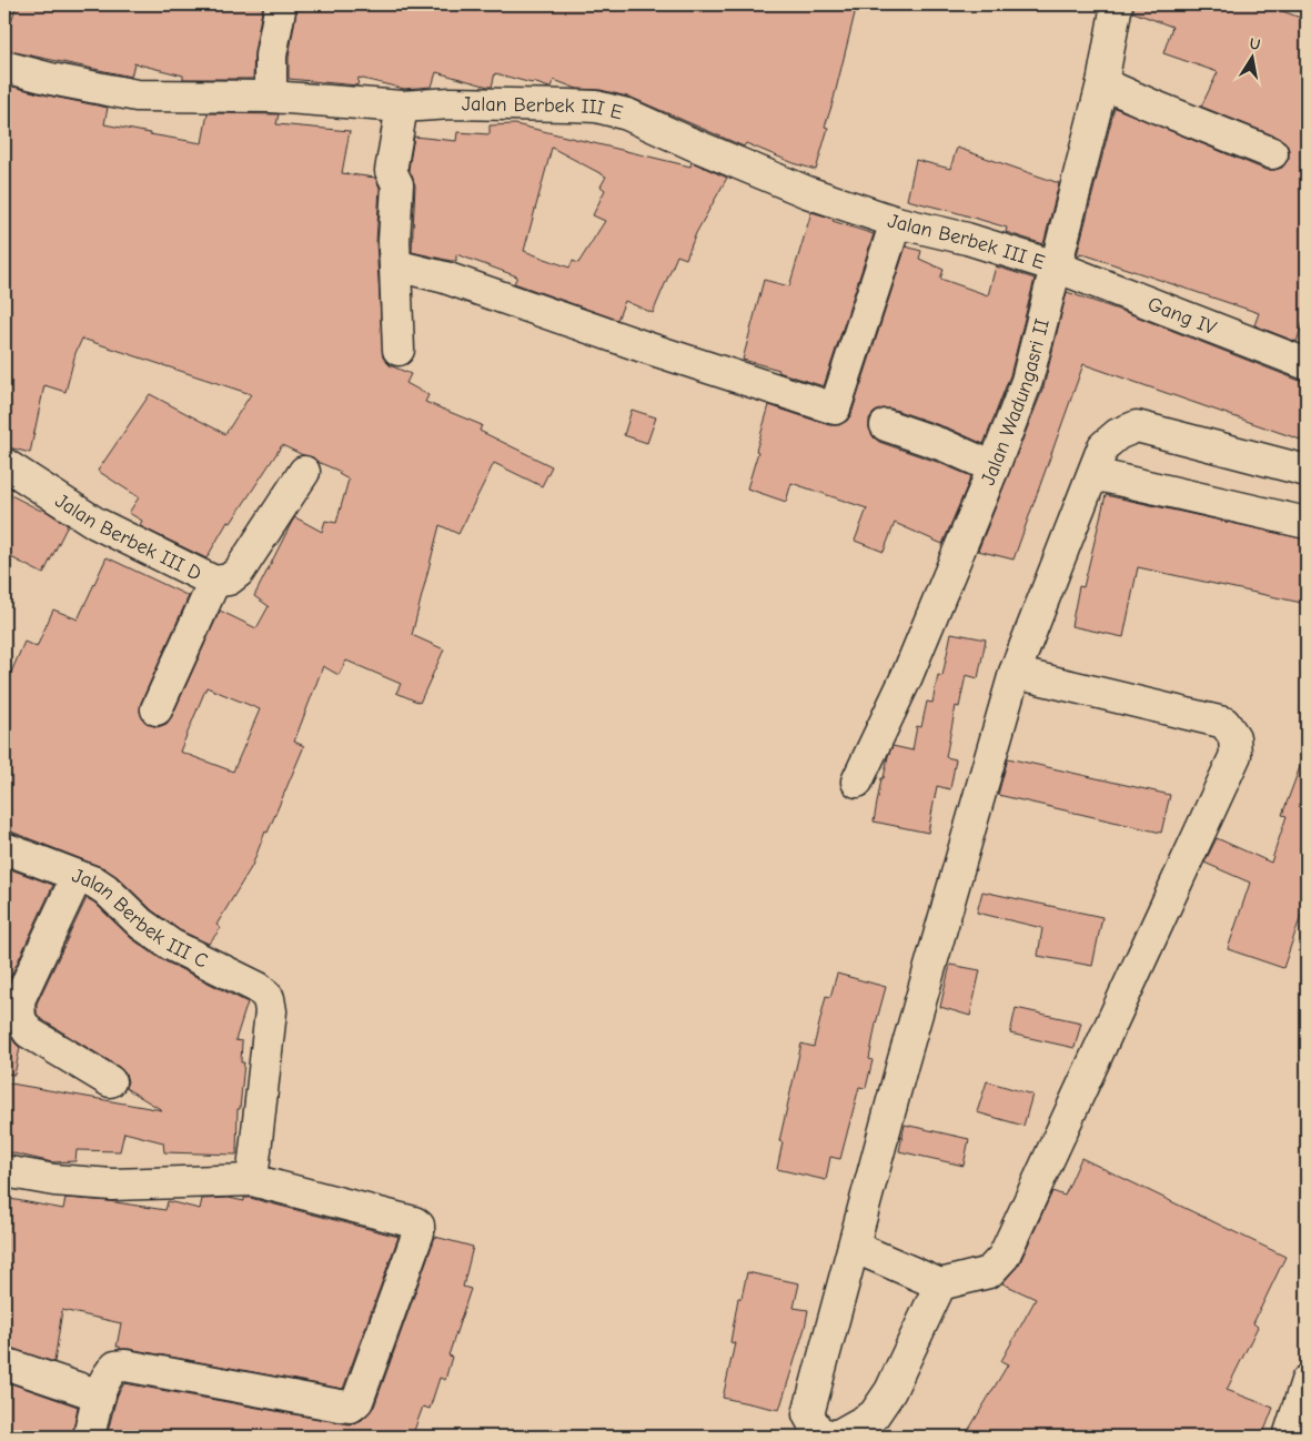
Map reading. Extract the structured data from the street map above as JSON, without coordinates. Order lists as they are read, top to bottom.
{
  "streets": {
    "street": [
      "Jalan Berbek III E",
      "Gang IV",
      "Jalan Wadungasri II",
      "Jalan Berbek III D",
      "Jalan Berbek III C"
    ]
  },
  "crossings": [
    ["Jalan Berbek III E", "Gang IV"],
    ["Jalan Berbek III E", "Jalan Wadungasri II"],
    ["Gang IV", "Jalan Wadungasri II"]
  ],
  "north": "top"
}
